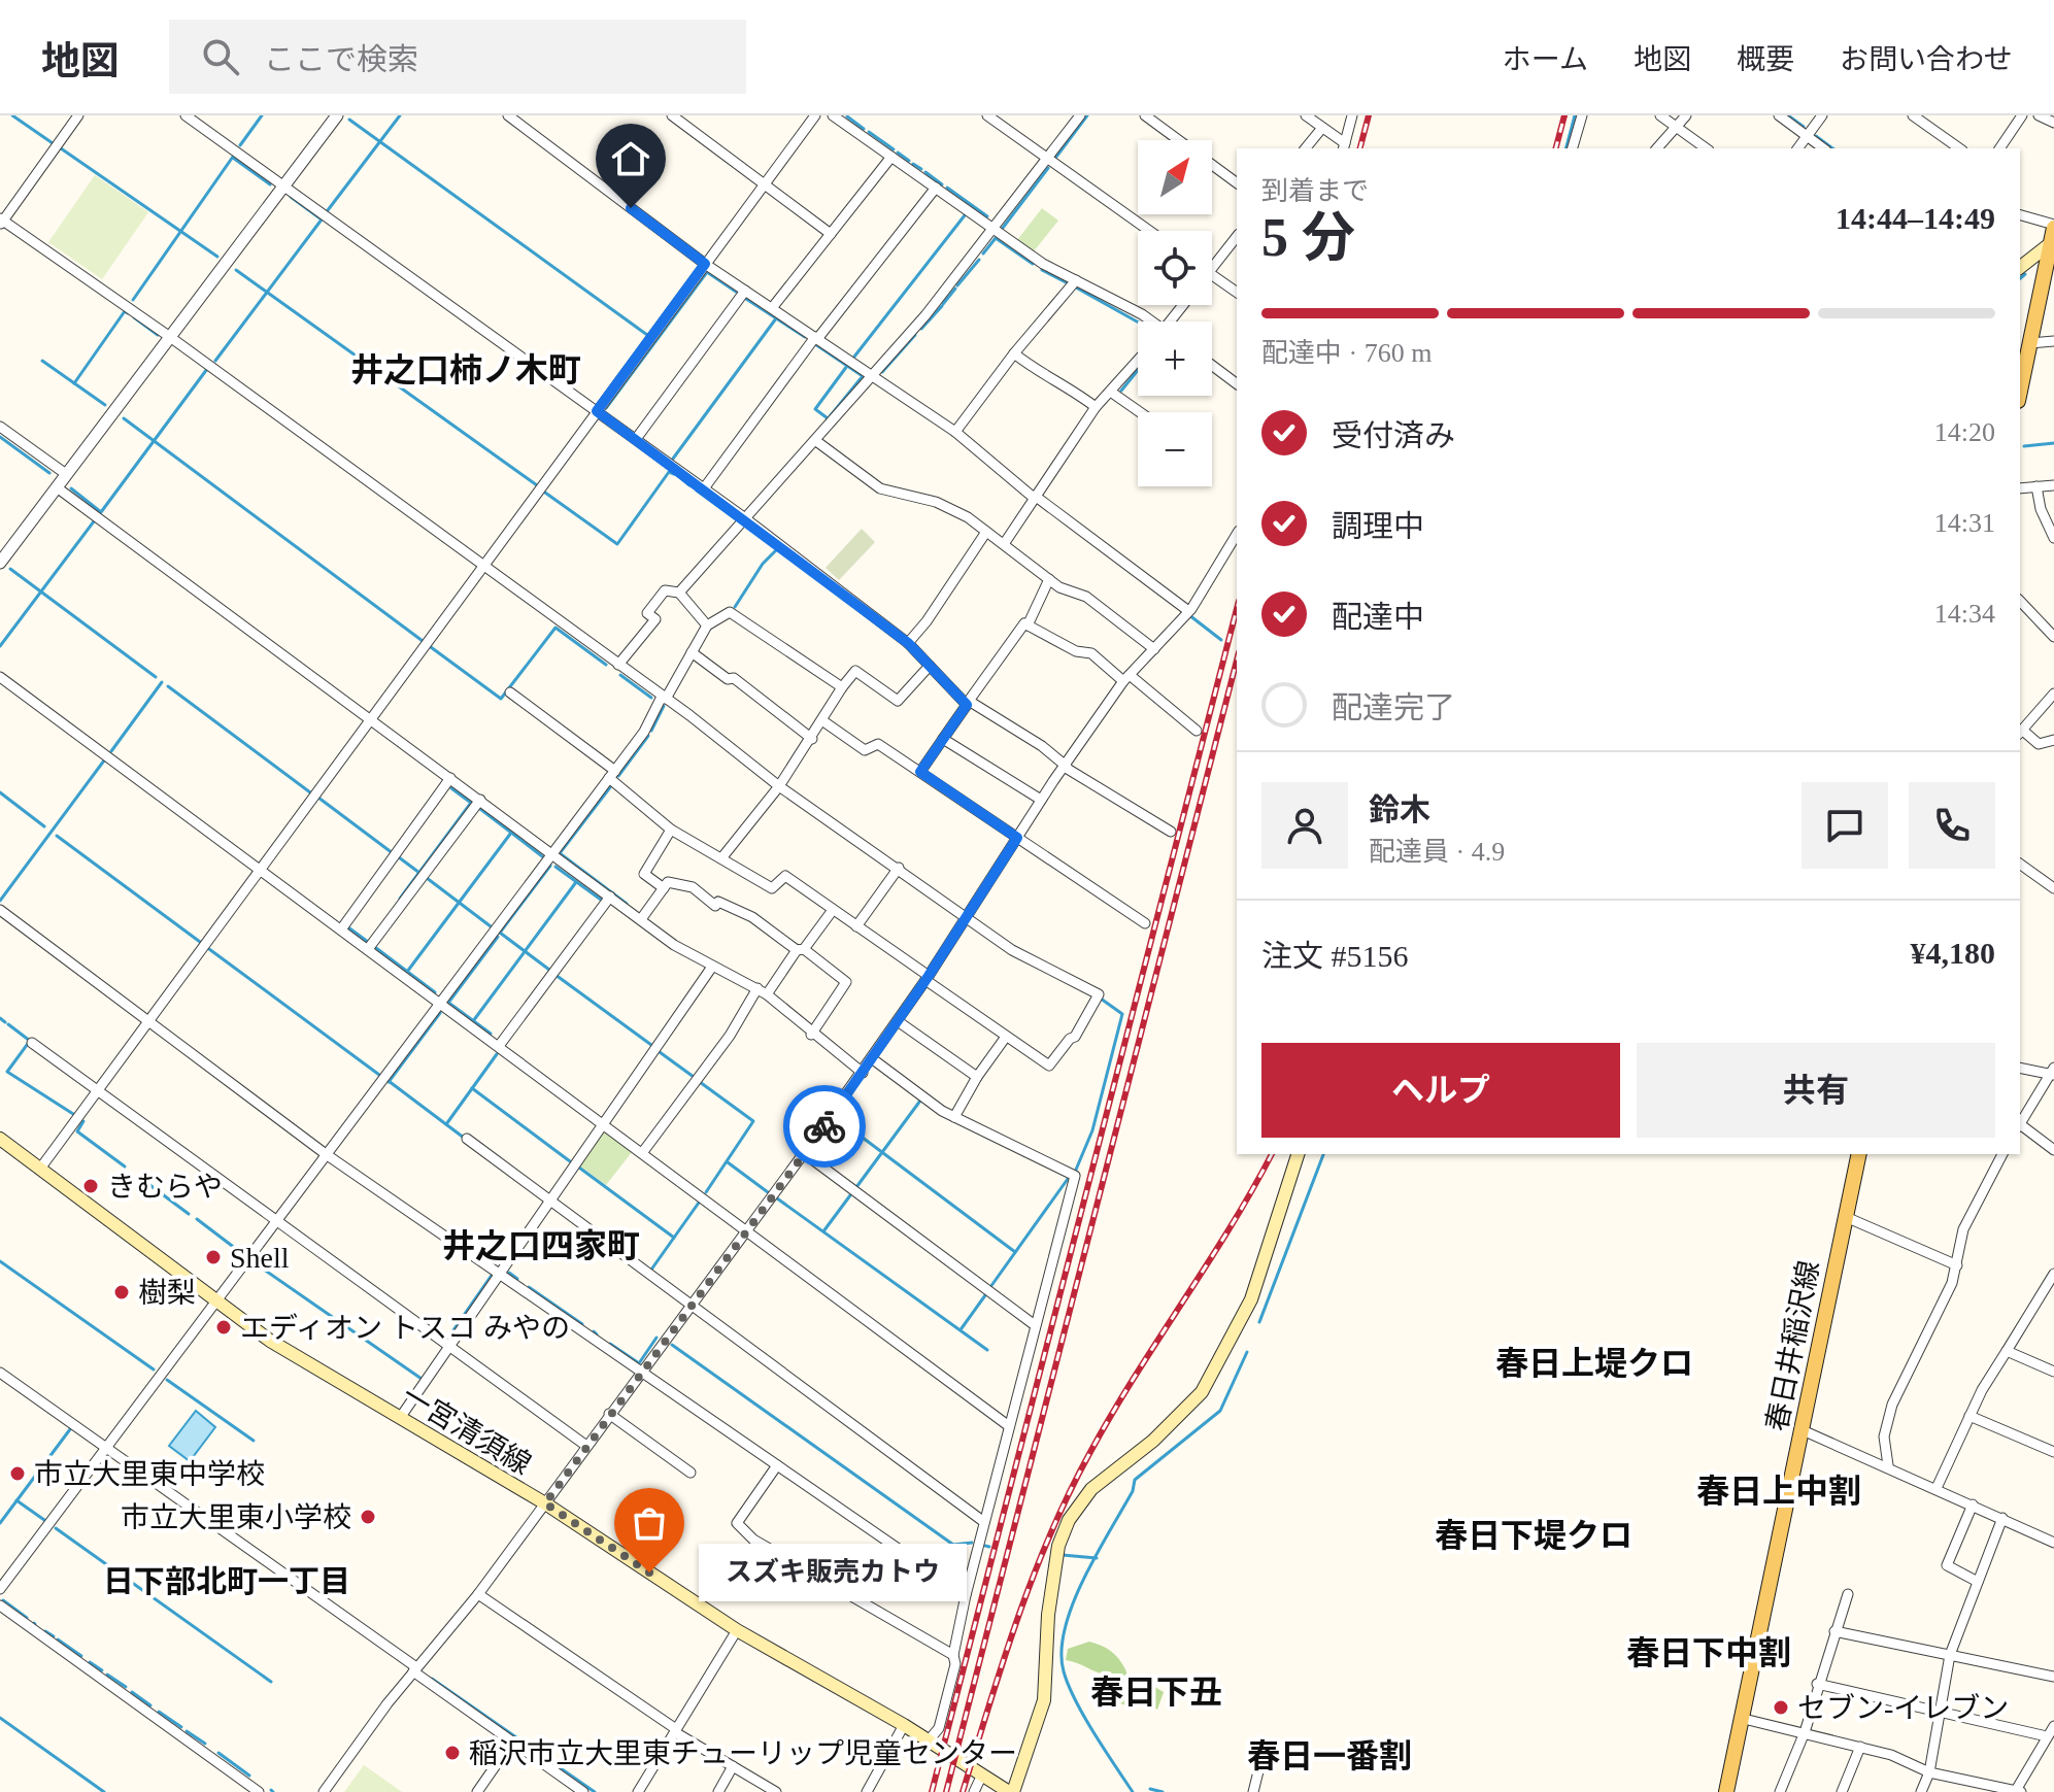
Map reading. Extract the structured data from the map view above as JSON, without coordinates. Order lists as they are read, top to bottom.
{
  "streets": {
    "main road": ["春日井稲沢線", "一宮清須線"]
  },
  "districts": [
    "井之口柿ノ木町",
    "井之口四家町",
    "春日上堤クロ",
    "春日上中割",
    "春日下堤クロ",
    "日下部北町一丁目",
    "春日下中割",
    "春日下丑",
    "春日一番割"
  ],
  "places": [
    "きむらや",
    "Shell",
    "樹梨",
    "エディオン トスコ みやの",
    "市立大里東中学校",
    "市立大里東小学校",
    "スズキ販売カトウ",
    "セブン-イレブン",
    "稲沢市立大里東チューリップ児童センター"
  ],
  "north": "top right",
  "page": {
    "header": "地図",
    "search": "ここで検索",
    "nav": [
      "ホーム",
      "地図",
      "概要",
      "お問い合わせ"
    ],
    "map_buttons": ["+", "−"],
    "heading": ["5 分", "到着まで", "14:44–14:49"],
    "panel": [
      "鈴木",
      "配達員 · 4.9",
      "注文 #5156",
      "¥4,180"
    ],
    "bar": "配達中 · 760 m",
    "list": [
      ["受付済み", "14:20"],
      ["調理中", "14:31"],
      ["配達中", "14:34"],
      "配達完了"
    ],
    "buttons": ["ヘルプ", "共有"],
    "bubble": "スズキ販売カトウ"
  }
}
